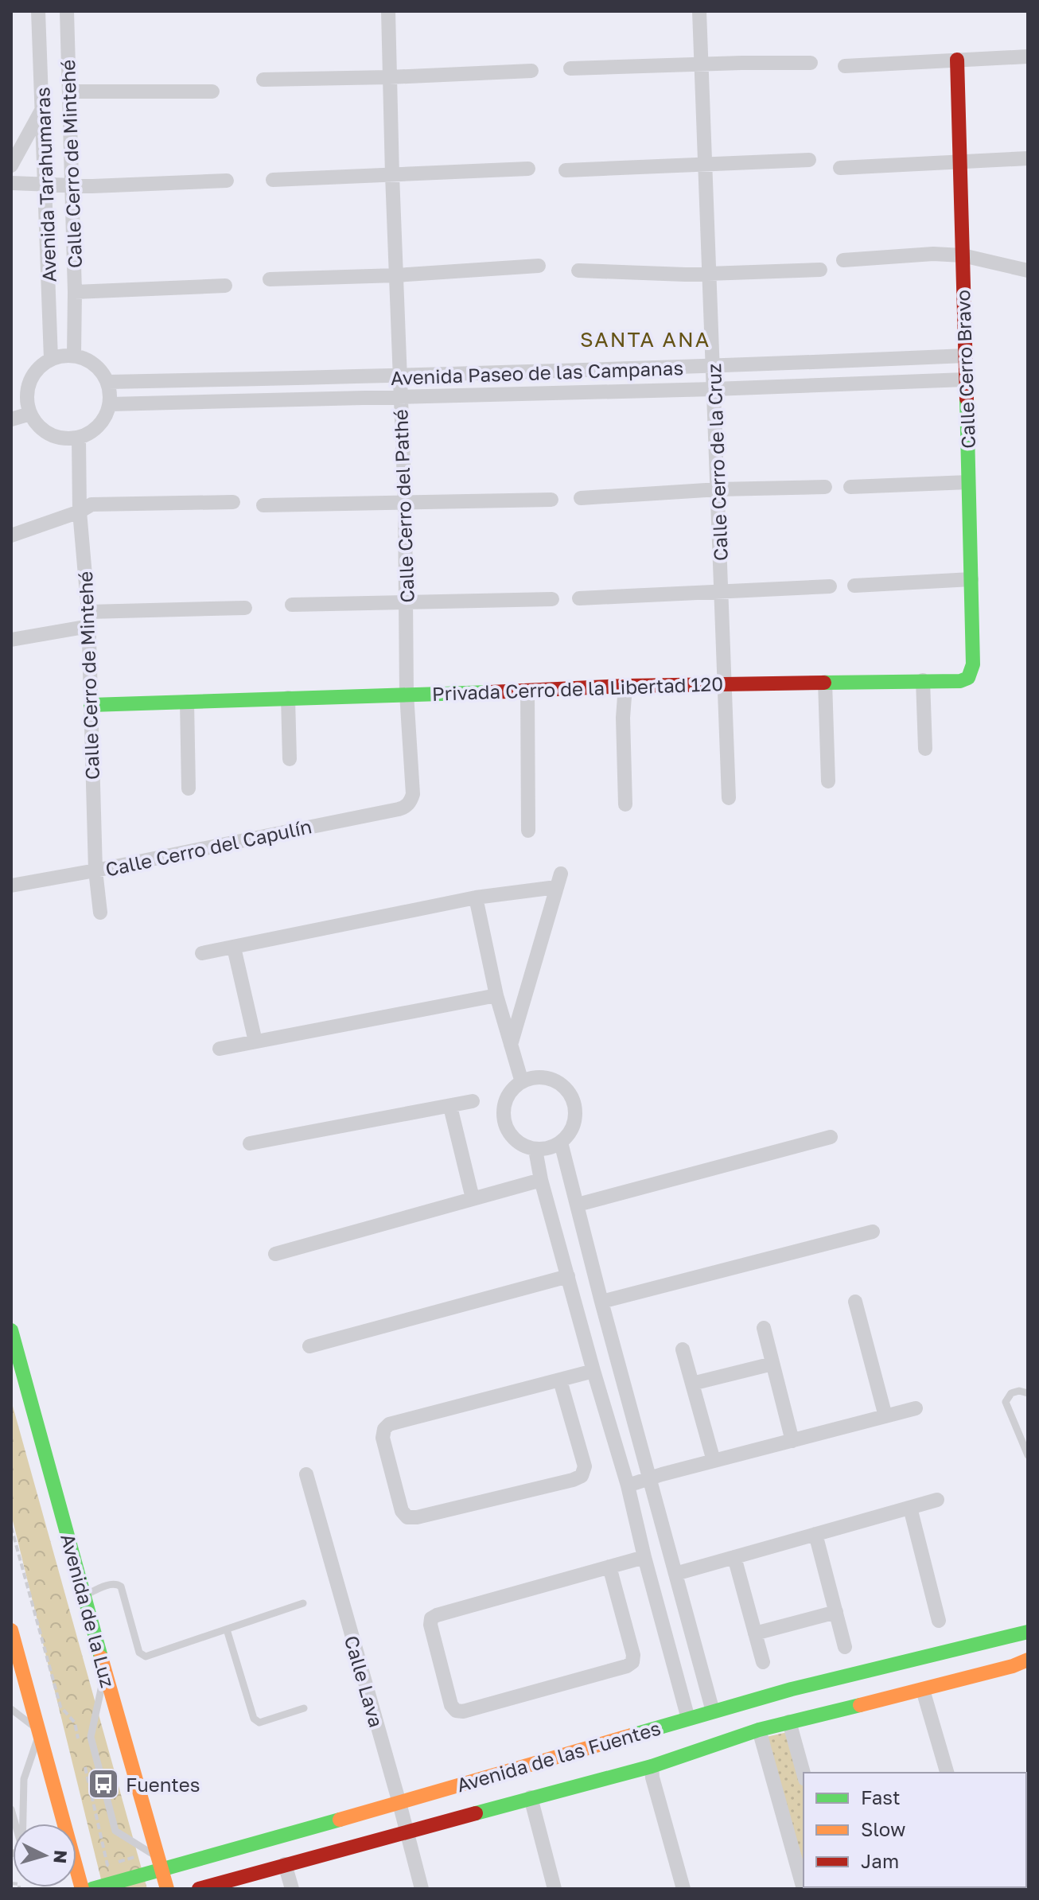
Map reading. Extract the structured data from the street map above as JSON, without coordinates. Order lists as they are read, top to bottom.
{
  "streets": {
    "main road": [
      "Calle Cerro Bravo",
      "Privada Cerro de la Libertad 120",
      "Avenida de la Luz",
      "Avenida de las Fuentes"
    ],
    "street": [
      "Calle Cerro de Mintehé",
      "Avenida Tarahumaras",
      "Avenida Paseo de las Campanas",
      "Calle Cerro de la Cruz",
      "Calle Cerro del Pathé",
      "Calle Cerro del Capulín",
      "Calle Lava"
    ]
  },
  "crossings": [
    ["Calle Cerro de Mintehé", "Avenida Tarahumaras"],
    ["Calle Cerro de Mintehé", "Avenida Paseo de las Campanas"],
    ["Calle Cerro de Mintehé", "Privada Cerro de la Libertad 120"],
    ["Calle Cerro de Mintehé", "Calle Cerro del Capulín"],
    ["Avenida Tarahumaras", "Avenida Paseo de las Campanas"],
    ["Calle Cerro Bravo", "Avenida Paseo de las Campanas"],
    ["Calle Cerro Bravo", "Privada Cerro de la Libertad 120"],
    ["Avenida Paseo de las Campanas", "Calle Cerro de la Cruz"],
    ["Avenida Paseo de las Campanas", "Calle Cerro del Pathé"],
    ["Calle Cerro de la Cruz", "Privada Cerro de la Libertad 120"],
    ["Calle Cerro del Pathé", "Privada Cerro de la Libertad 120"],
    ["Calle Cerro del Pathé", "Calle Cerro del Capulín"],
    ["Avenida de la Luz", "Avenida de las Fuentes"],
    ["Calle Lava", "Avenida de las Fuentes"]
  ],
  "districts": ["SANTA ANA"],
  "places": {
    "bus stop": ["Fuentes"]
  },
  "legend": ["Fast", "Slow", "Jam"],
  "north": "right"
}
